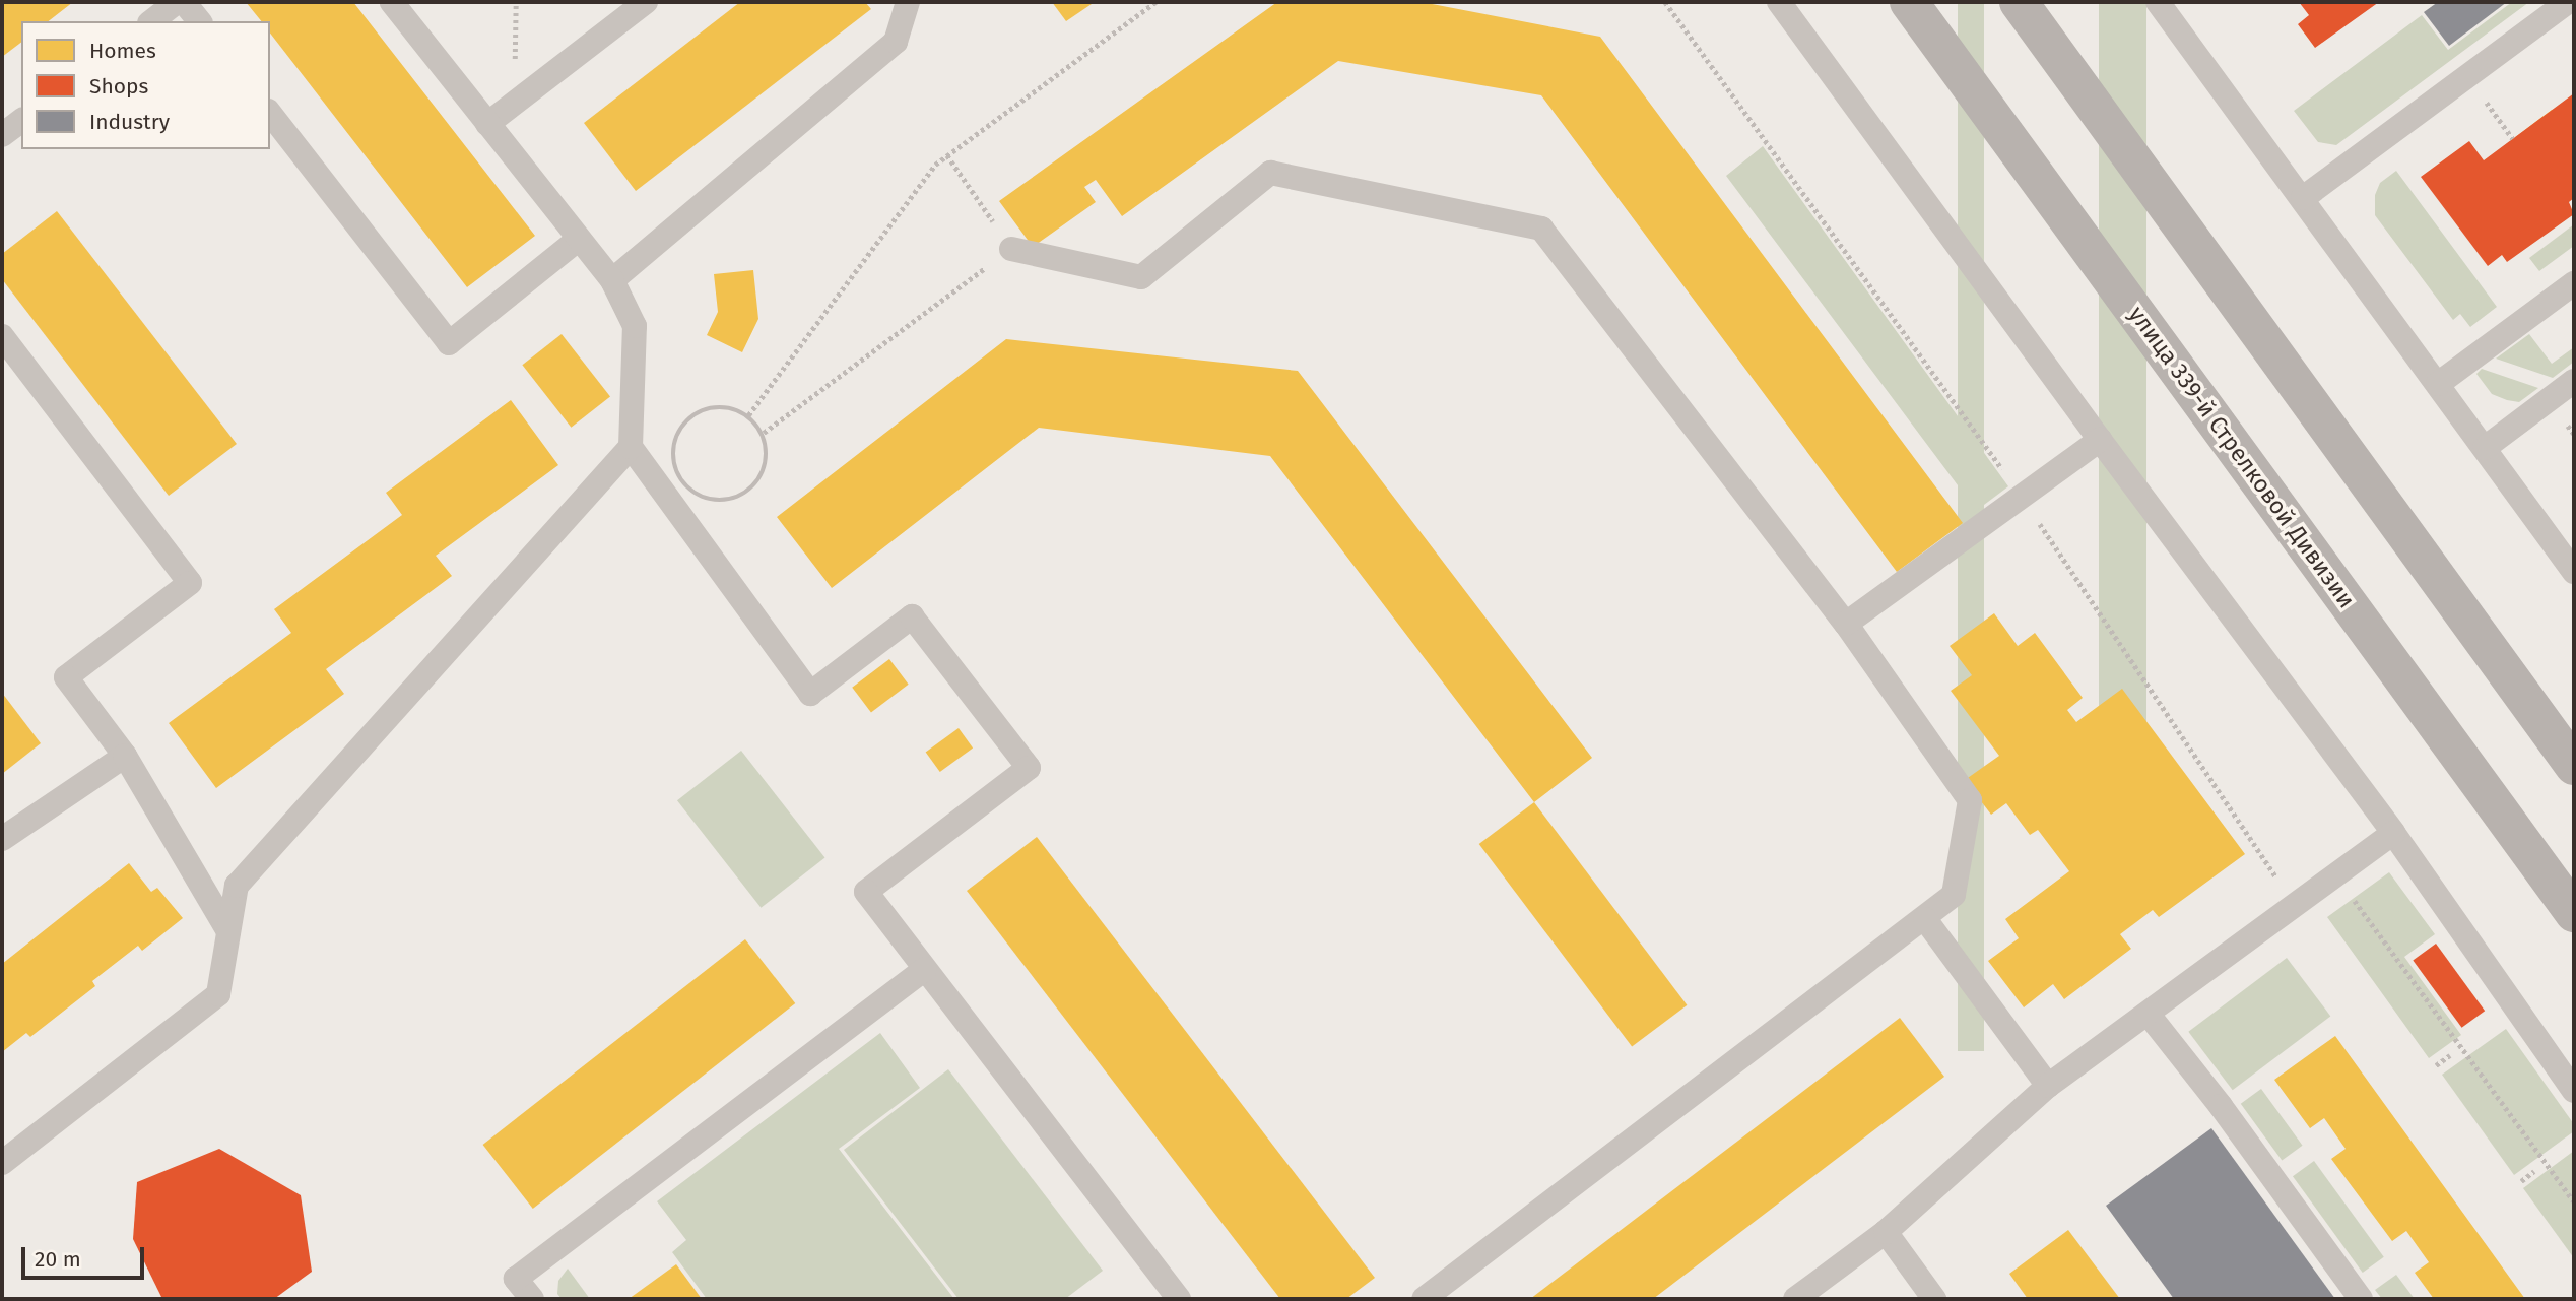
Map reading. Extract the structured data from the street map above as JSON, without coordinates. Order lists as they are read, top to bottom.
{
  "streets": {
    "main road": ["улица 339-й Стрелковой Дивизии"]
  },
  "legend": ["Homes", "Shops", "Industry"],
  "scale_bar": "20 m"
}
